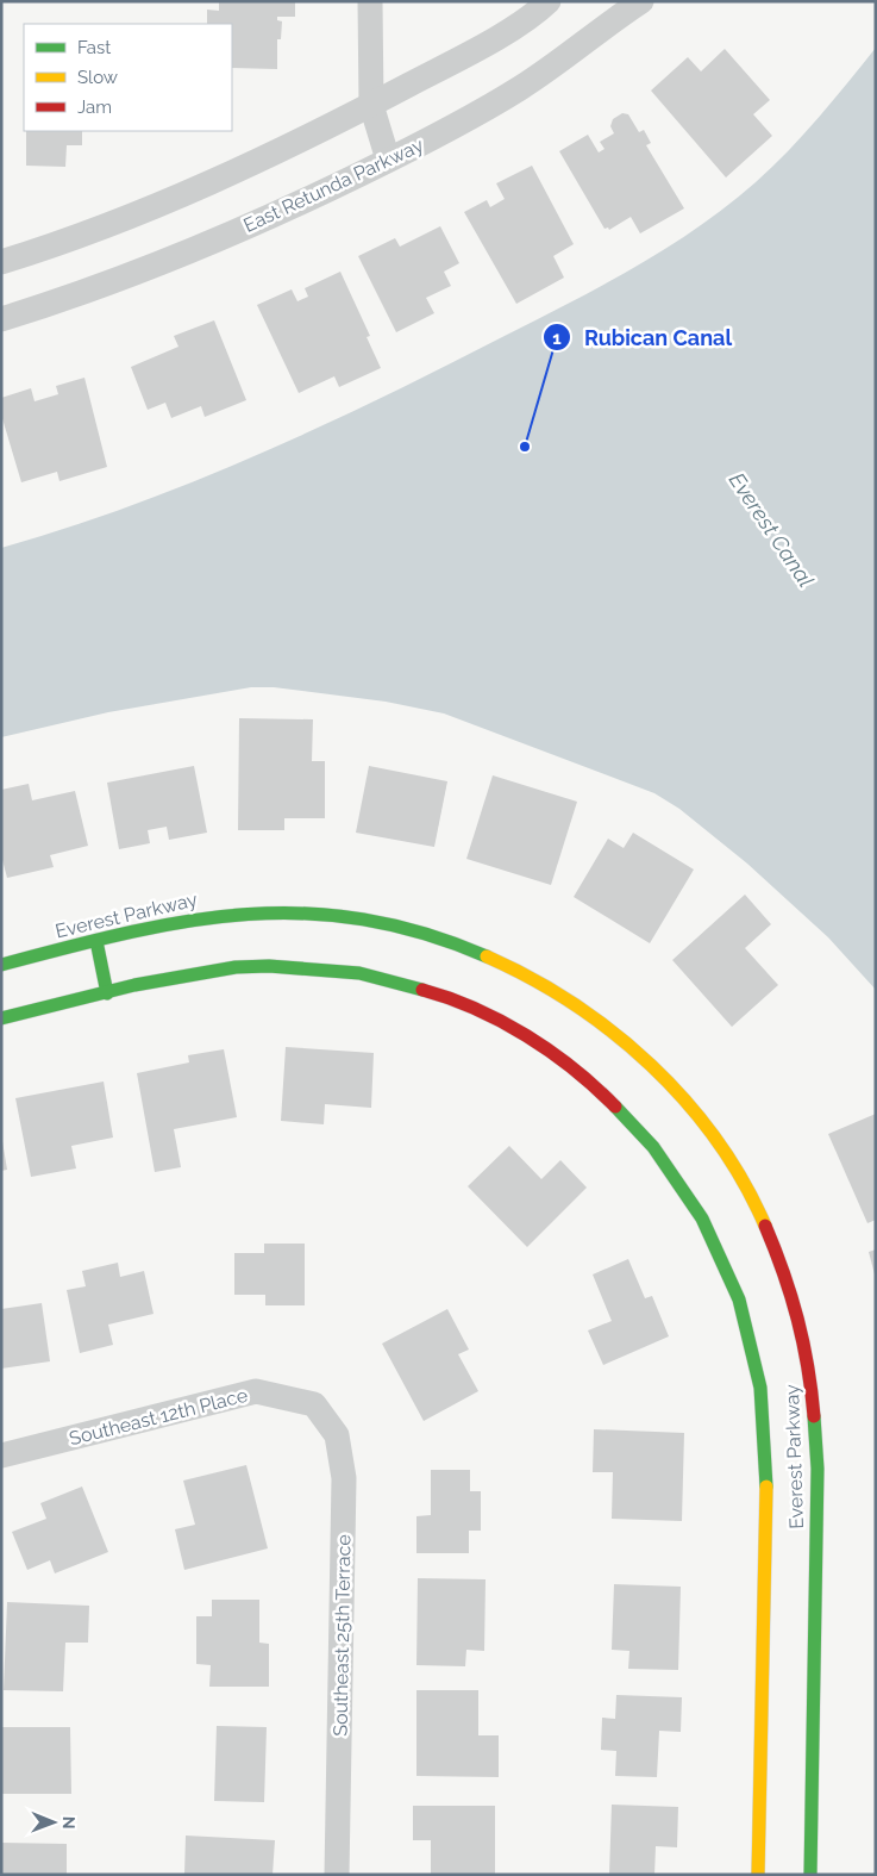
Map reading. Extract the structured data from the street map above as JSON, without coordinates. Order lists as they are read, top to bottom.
{
  "streets": {
    "street": [
      "East Retunda Parkway",
      "Everest Parkway",
      "Southeast 12th Place",
      "Southeast 25th Terrace"
    ]
  },
  "crossings": [
    ["Southeast 12th Place", "Southeast 25th Terrace"]
  ],
  "water": ["Everest Canal"],
  "places": ["Rubican Canal"],
  "legend": ["Fast", "Slow", "Jam"],
  "north": "right"
}
